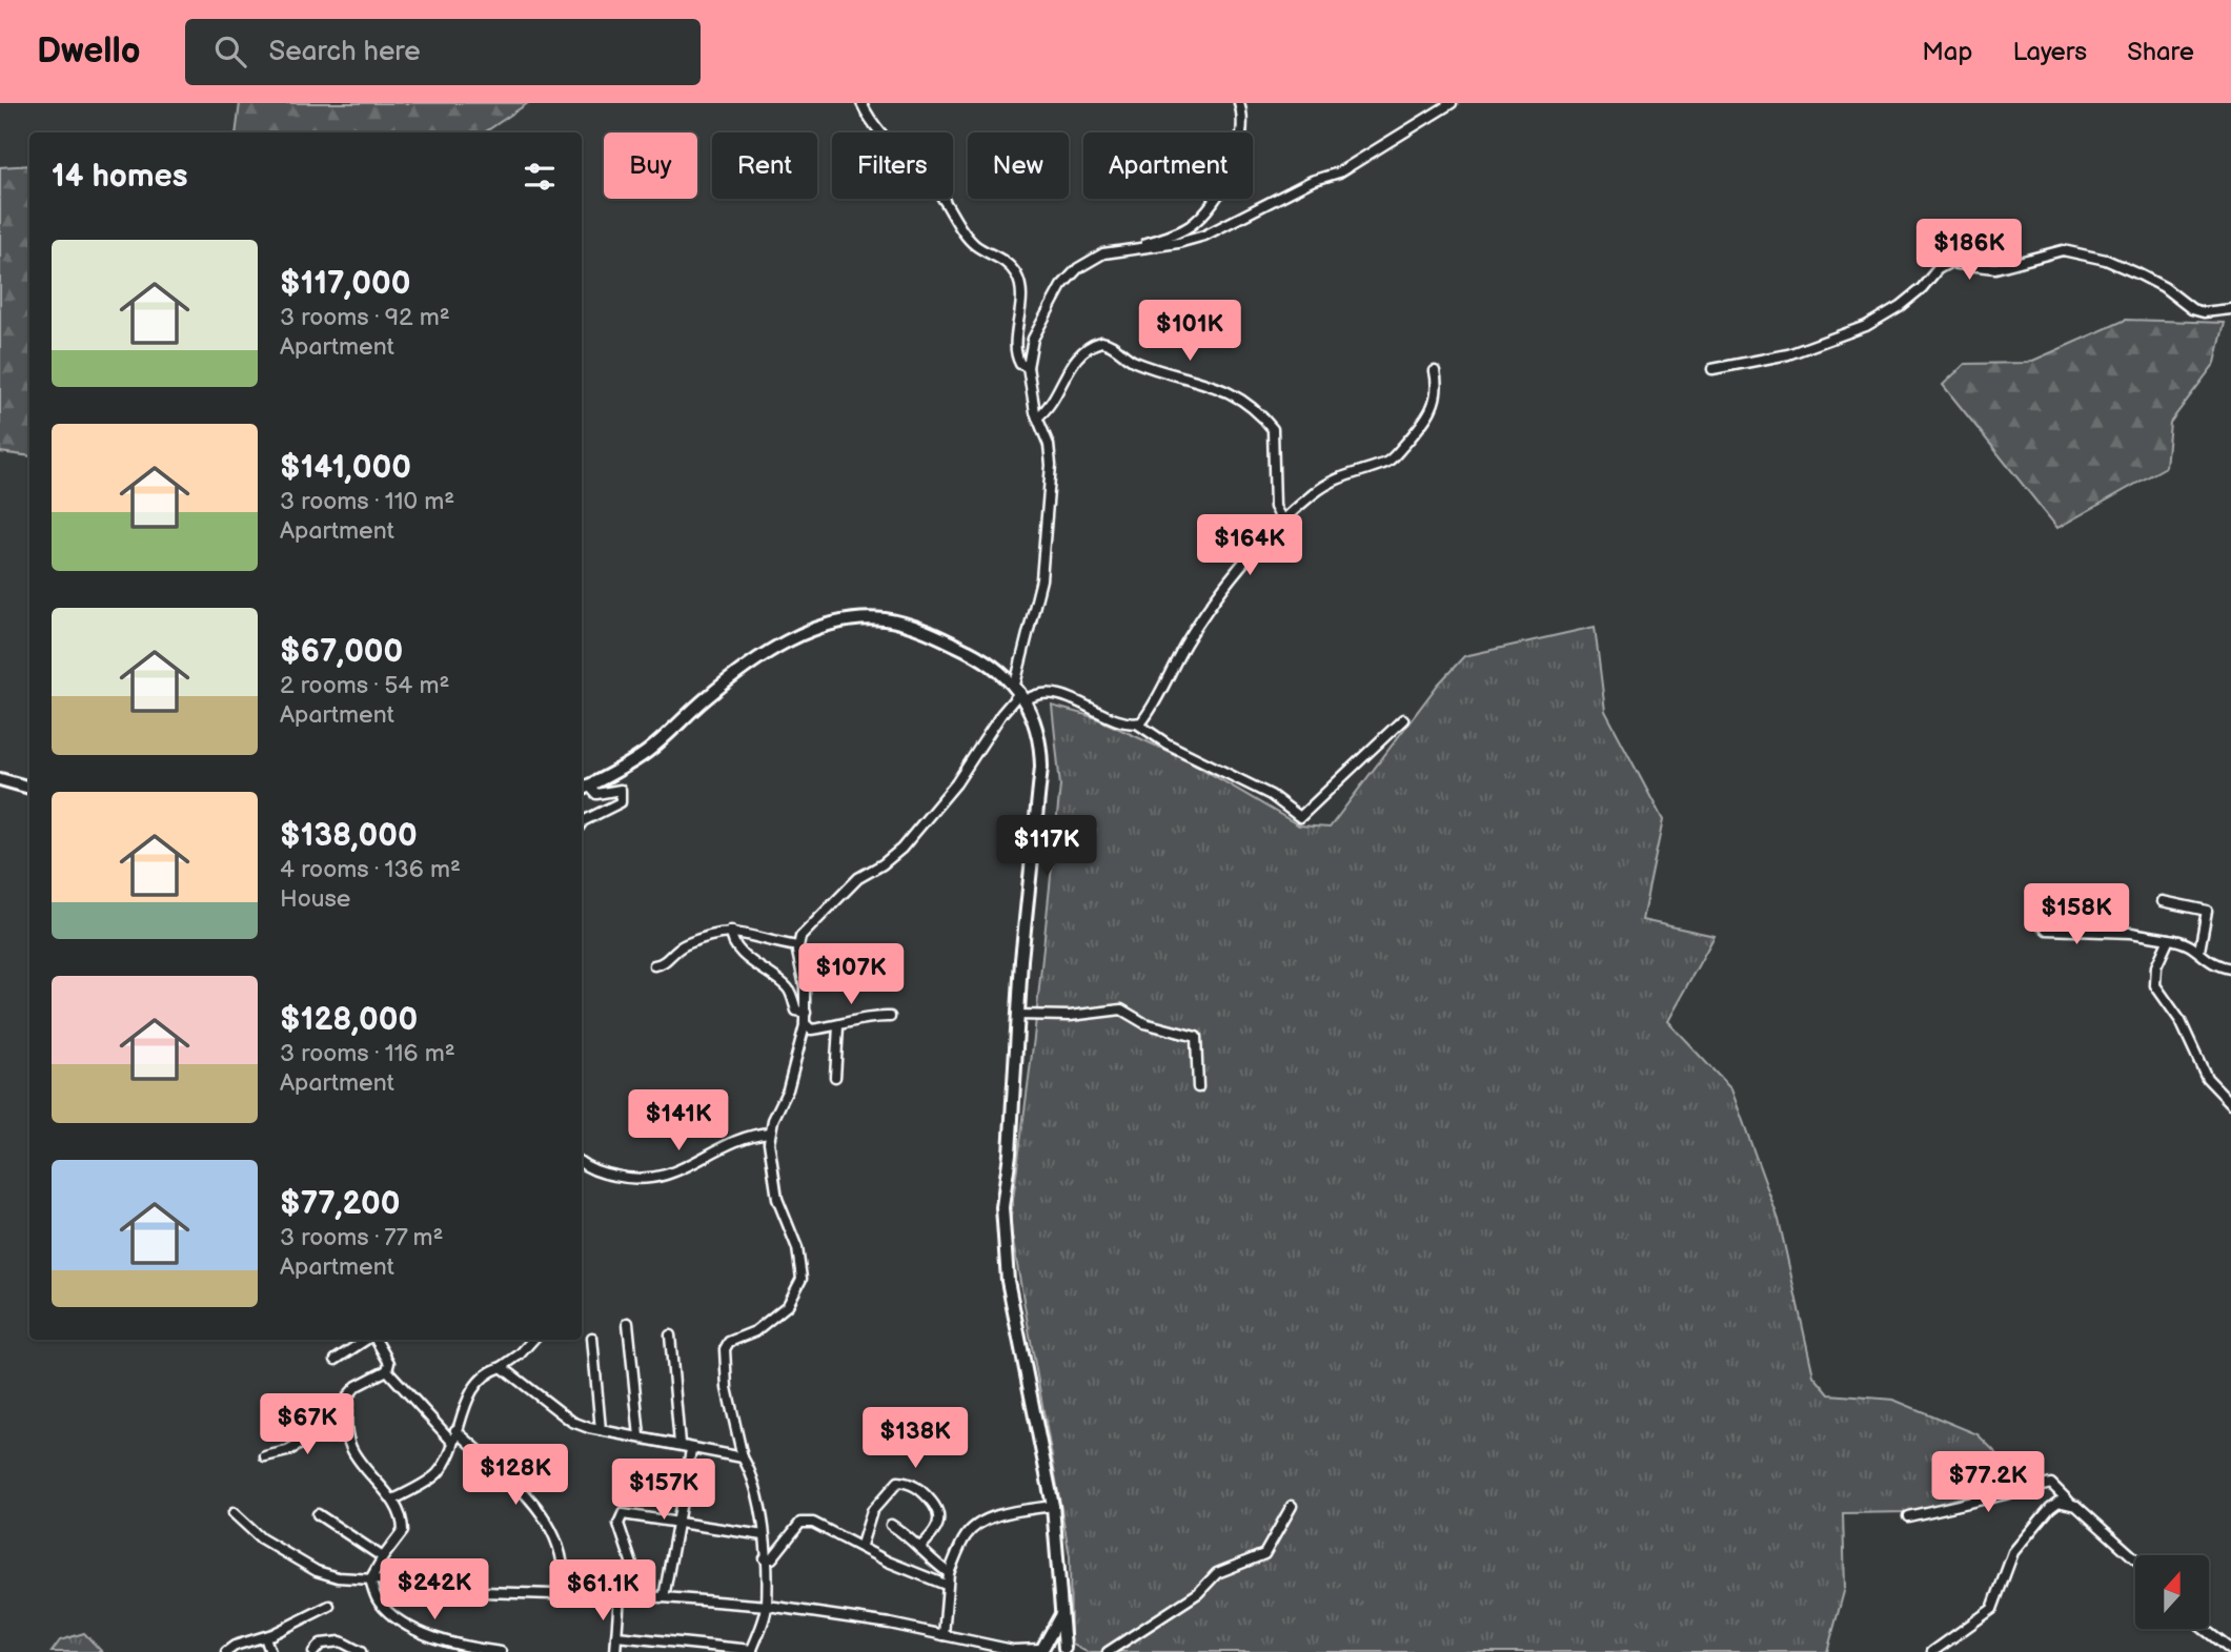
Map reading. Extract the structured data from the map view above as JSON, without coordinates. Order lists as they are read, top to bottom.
{
  "north": "top",
  "page": {
    "header": "Dwello",
    "search": "Search here",
    "nav": ["Map", "Layers", "Share"],
    "chip": [
      "Buy",
      "Rent",
      "Filters",
      "New",
      "Apartment"
    ],
    "heading": "14 homes",
    "price": [
      "$186K",
      "$101K",
      "$164K",
      "$117K",
      "$158K",
      "$107K",
      "$141K",
      "$67K",
      "$138K",
      "$128K",
      "$77.2K",
      "$157K",
      "$242K",
      "$61.1K"
    ],
    "list": [
      {
        "name": "$117,000",
        "note": "3 rooms · 92 m² · Apartment"
      },
      {
        "name": "$141,000",
        "note": "3 rooms · 110 m² · Apartment"
      },
      {
        "name": "$67,000",
        "note": "2 rooms · 54 m² · Apartment"
      },
      {
        "name": "$138,000",
        "note": "4 rooms · 136 m² · House"
      },
      {
        "name": "$128,000",
        "note": "3 rooms · 116 m² · Apartment"
      },
      {
        "name": "$77,200",
        "note": "3 rooms · 77 m² · Apartment"
      }
    ]
  }
}
